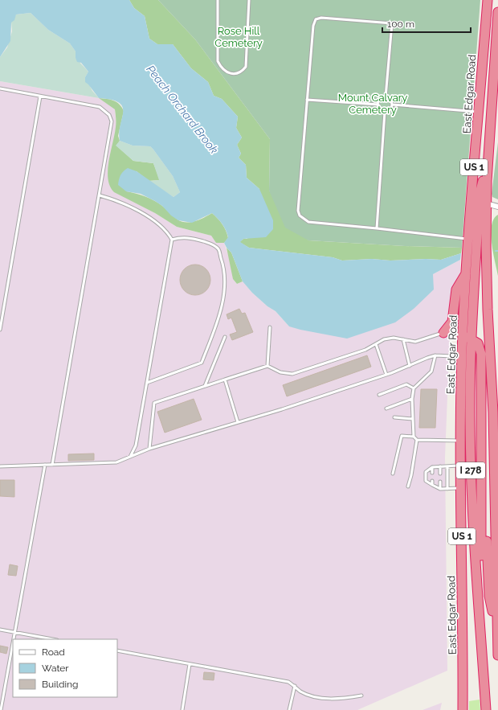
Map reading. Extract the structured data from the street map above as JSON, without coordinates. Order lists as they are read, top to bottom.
{
  "streets": {
    "highway": ["East Edgar Road", "US 1", "I 278"]
  },
  "water": ["Peach Orchard Brook"],
  "parks": ["Rose Hill Cemetery", "Mount Calvary Cemetery"],
  "legend": ["Road", "Water", "Building"],
  "scale_bar": "100 m"
}
